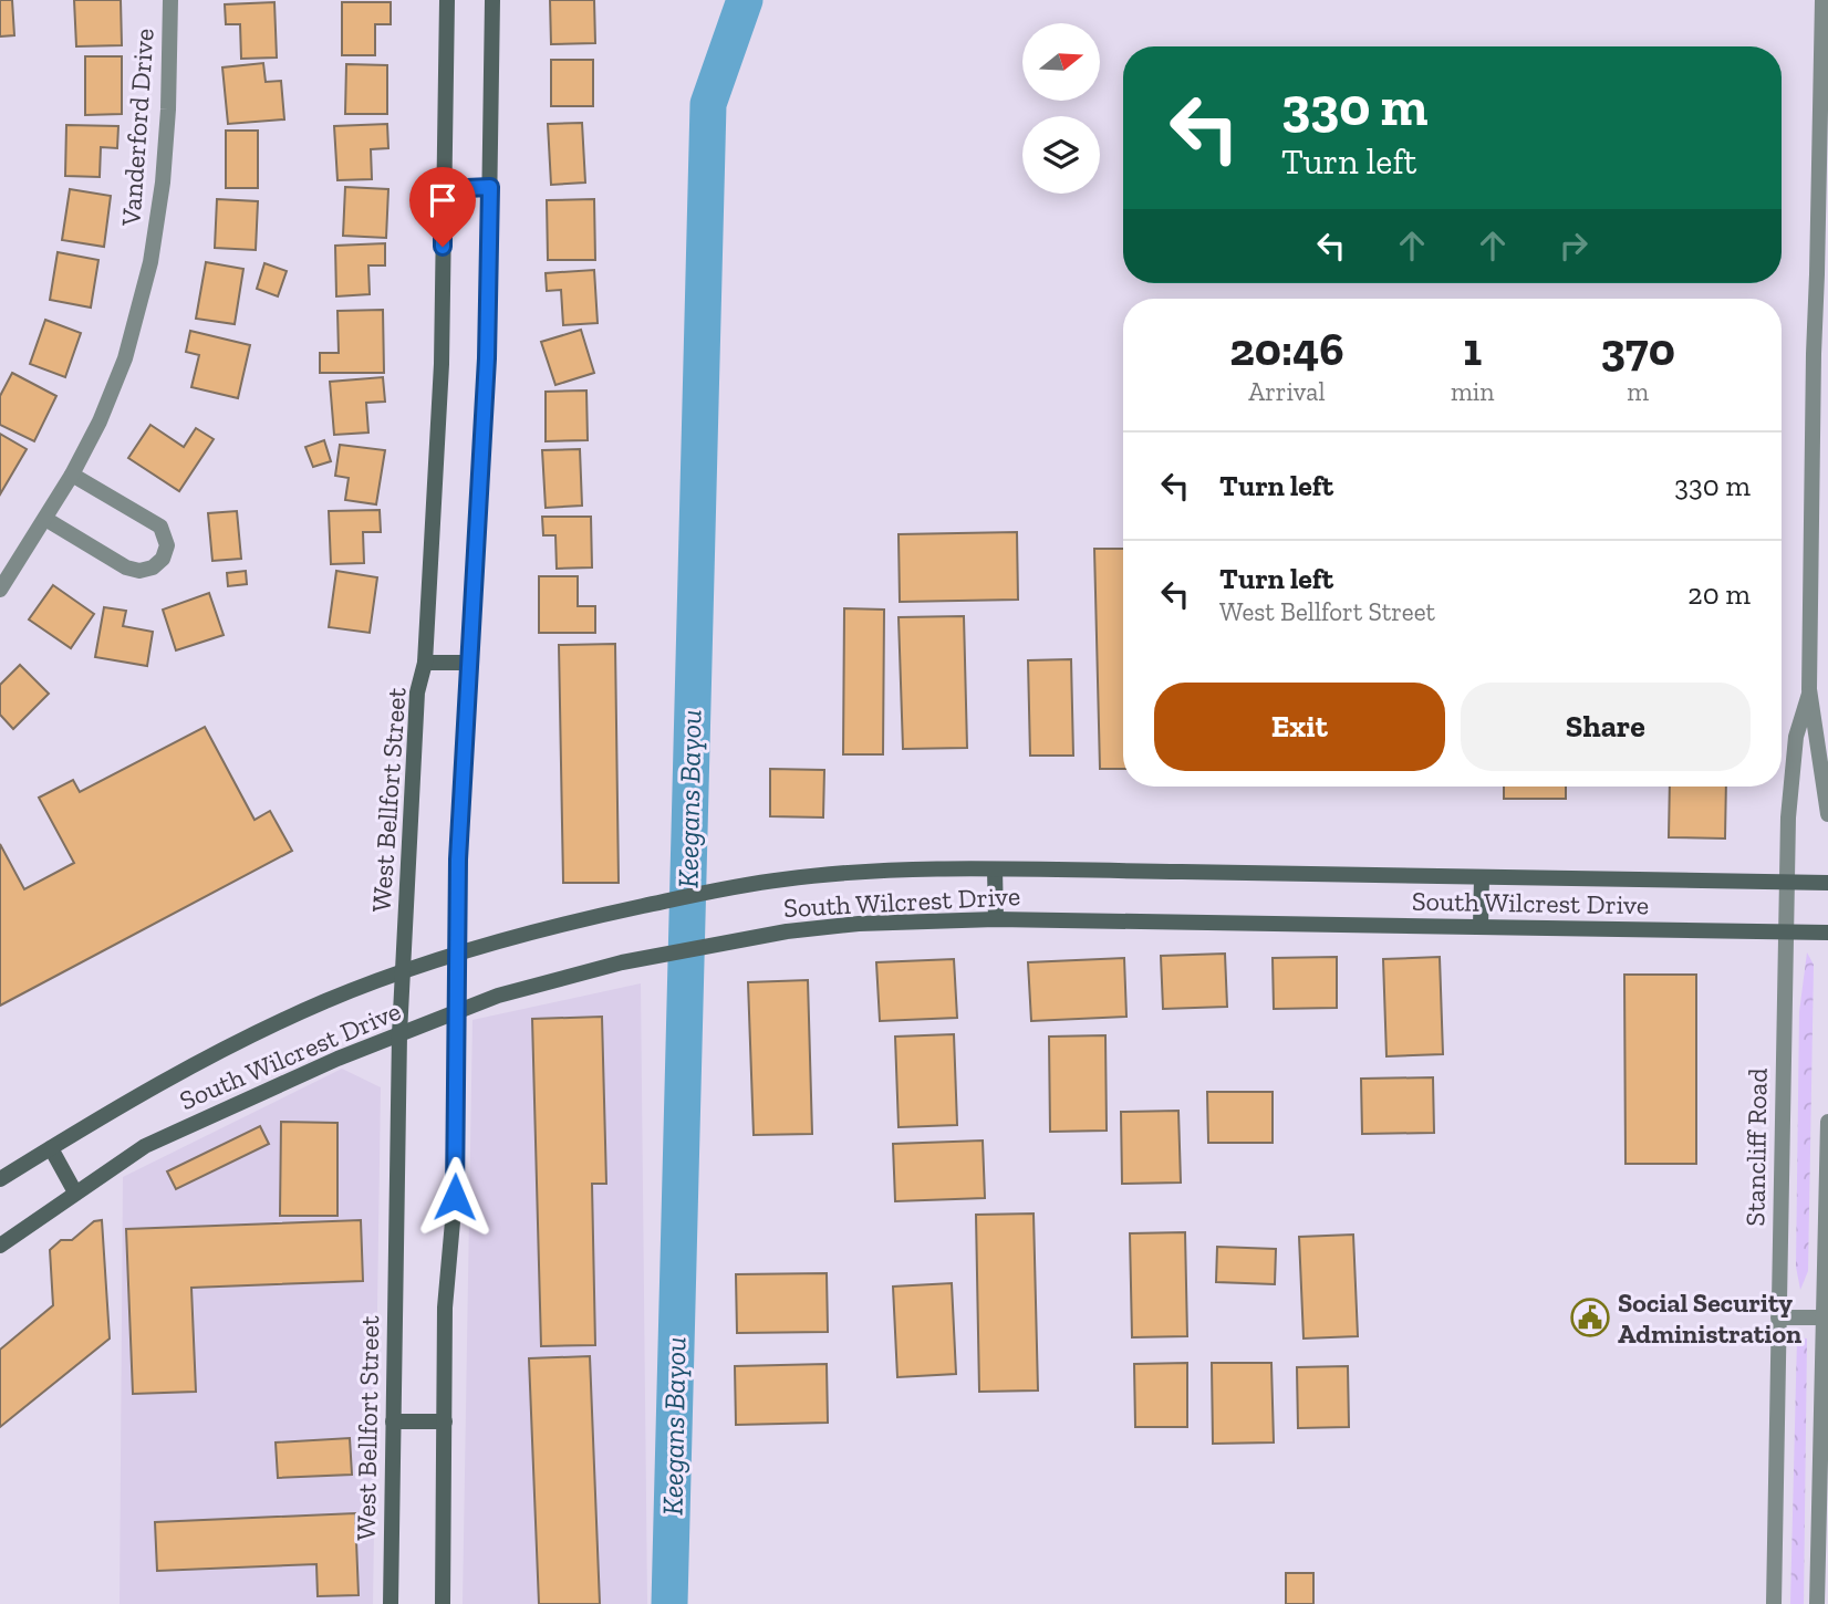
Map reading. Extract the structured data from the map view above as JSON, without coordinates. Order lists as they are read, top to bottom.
{
  "streets": {
    "main road": ["West Bellfort Street", "South Wilcrest Drive"],
    "street": ["Vanderford Drive", "Stancliff Road"]
  },
  "crossings": [
    ["West Bellfort Street", "South Wilcrest Drive"],
    ["South Wilcrest Drive", "Stancliff Road"]
  ],
  "water": ["Keegans Bayou"],
  "places": {
    "public building": ["Social Security Administration"]
  },
  "north": "right",
  "page": {
    "turn": ["330 m", "Turn left"],
    "eta": [
      "20:46",
      "Arrival",
      "1",
      "min",
      "370",
      "m"
    ],
    "list": [
      {
        "name": "Turn left",
        "value": "330 m"
      },
      {
        "name": "Turn left",
        "note": "West Bellfort Street",
        "value": "20 m"
      }
    ],
    "buttons": ["Exit", "Share"]
  }
}
